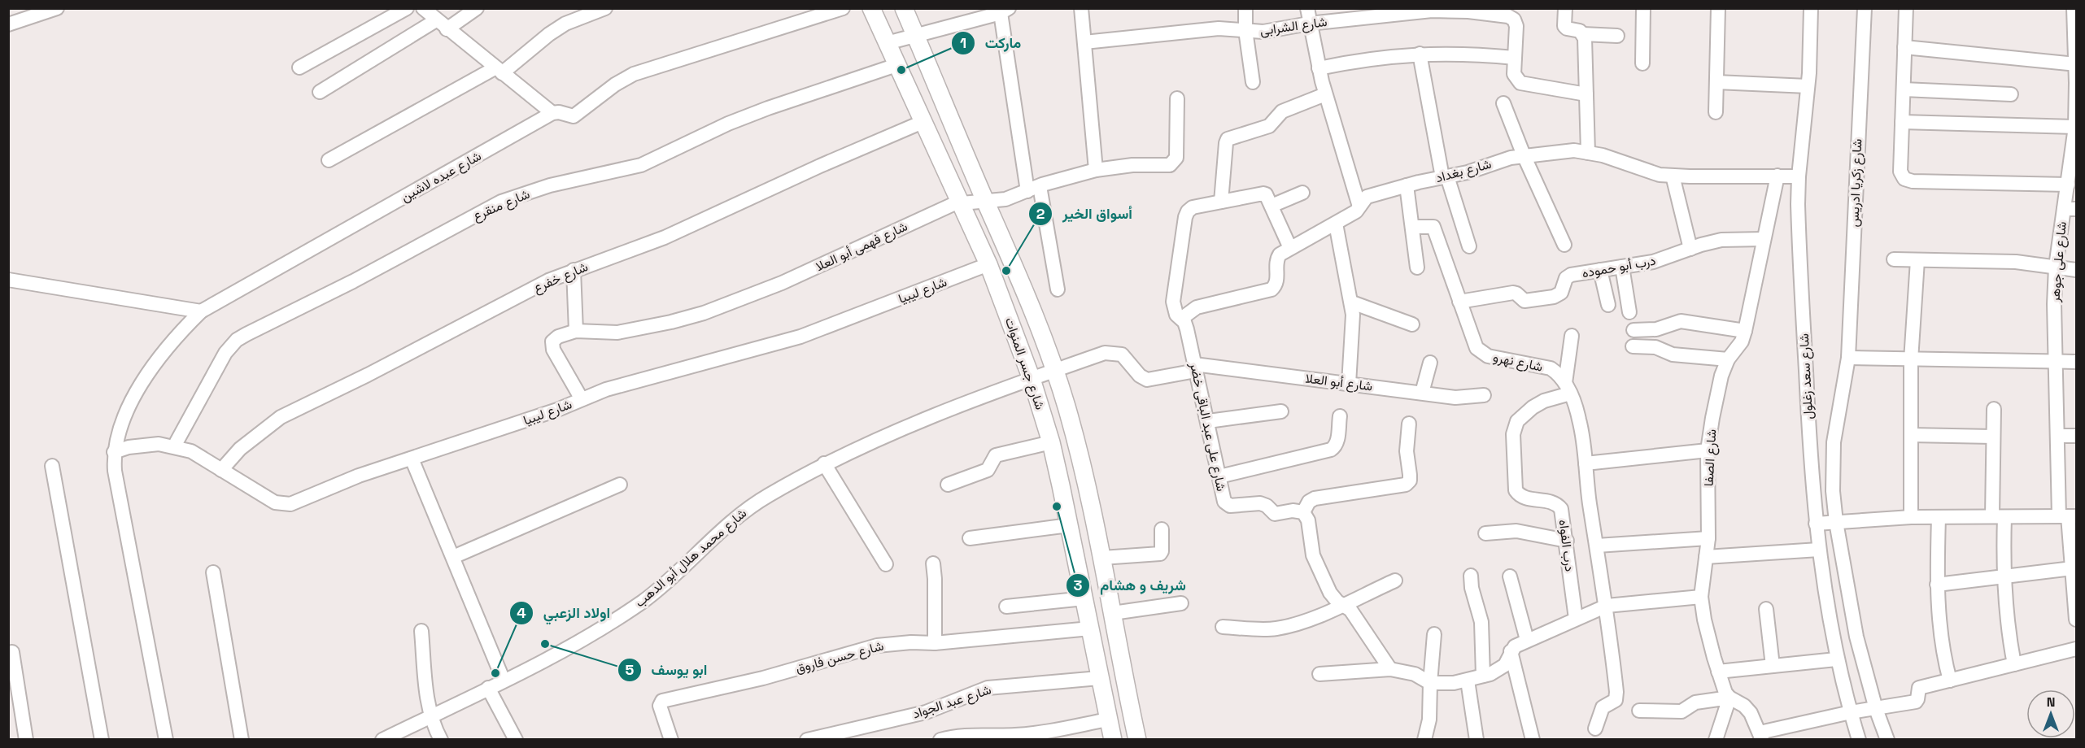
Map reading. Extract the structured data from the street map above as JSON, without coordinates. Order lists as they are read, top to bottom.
{
  "streets": {
    "street": [
      "شارع الشرابى",
      "شارع بغداد",
      "شارع عبده لاشين",
      "شارع زكريا ادريس",
      "شارع منقرع",
      "شارع فهمى أبو العلا",
      "شارع على جوهر",
      "درب أبو حموده",
      "شارع خفرع",
      "شارع ليبيا",
      "شارع نهرو",
      "شارع جسر المنوات",
      "شارع سعد زغلول",
      "شارع أبو العلا",
      "شارع على عبد الباقى خضر",
      "شارع الصفا",
      "درب الفواه",
      "شارع محمد هلال أبو الدهب",
      "شارع حسن فاروق",
      "شارع عبد الجواد"
    ]
  },
  "crossings": [
    ["شارع بغداد", "شارع سعد زغلول"],
    ["شارع بغداد", "شارع على عبد الباقى خضر"],
    ["شارع بغداد", "شارع الصفا"],
    ["شارع عبده لاشين", "شارع ليبيا"],
    ["شارع منقرع", "شارع ليبيا"],
    ["شارع منقرع", "شارع جسر المنوات"],
    ["شارع فهمى أبو العلا", "شارع ليبيا"],
    ["شارع فهمى أبو العلا", "شارع جسر المنوات"],
    ["درب أبو حموده", "شارع نهرو"],
    ["درب أبو حموده", "شارع الصفا"],
    ["شارع خفرع", "شارع ليبيا"],
    ["شارع خفرع", "شارع جسر المنوات"],
    ["شارع ليبيا", "شارع جسر المنوات"],
    ["شارع نهرو", "درب الفواه"],
    ["شارع جسر المنوات", "شارع محمد هلال أبو الدهب"],
    ["شارع جسر المنوات", "شارع حسن فاروق"],
    ["شارع جسر المنوات", "شارع عبد الجواد"],
    ["شارع أبو العلا", "شارع على عبد الباقى خضر"]
  ],
  "places": [
    "ماركت",
    "أسواق الخير",
    "شريف و هشام",
    "ابو يوسف",
    "اولاد الزعبي"
  ],
  "north": "top"
}
